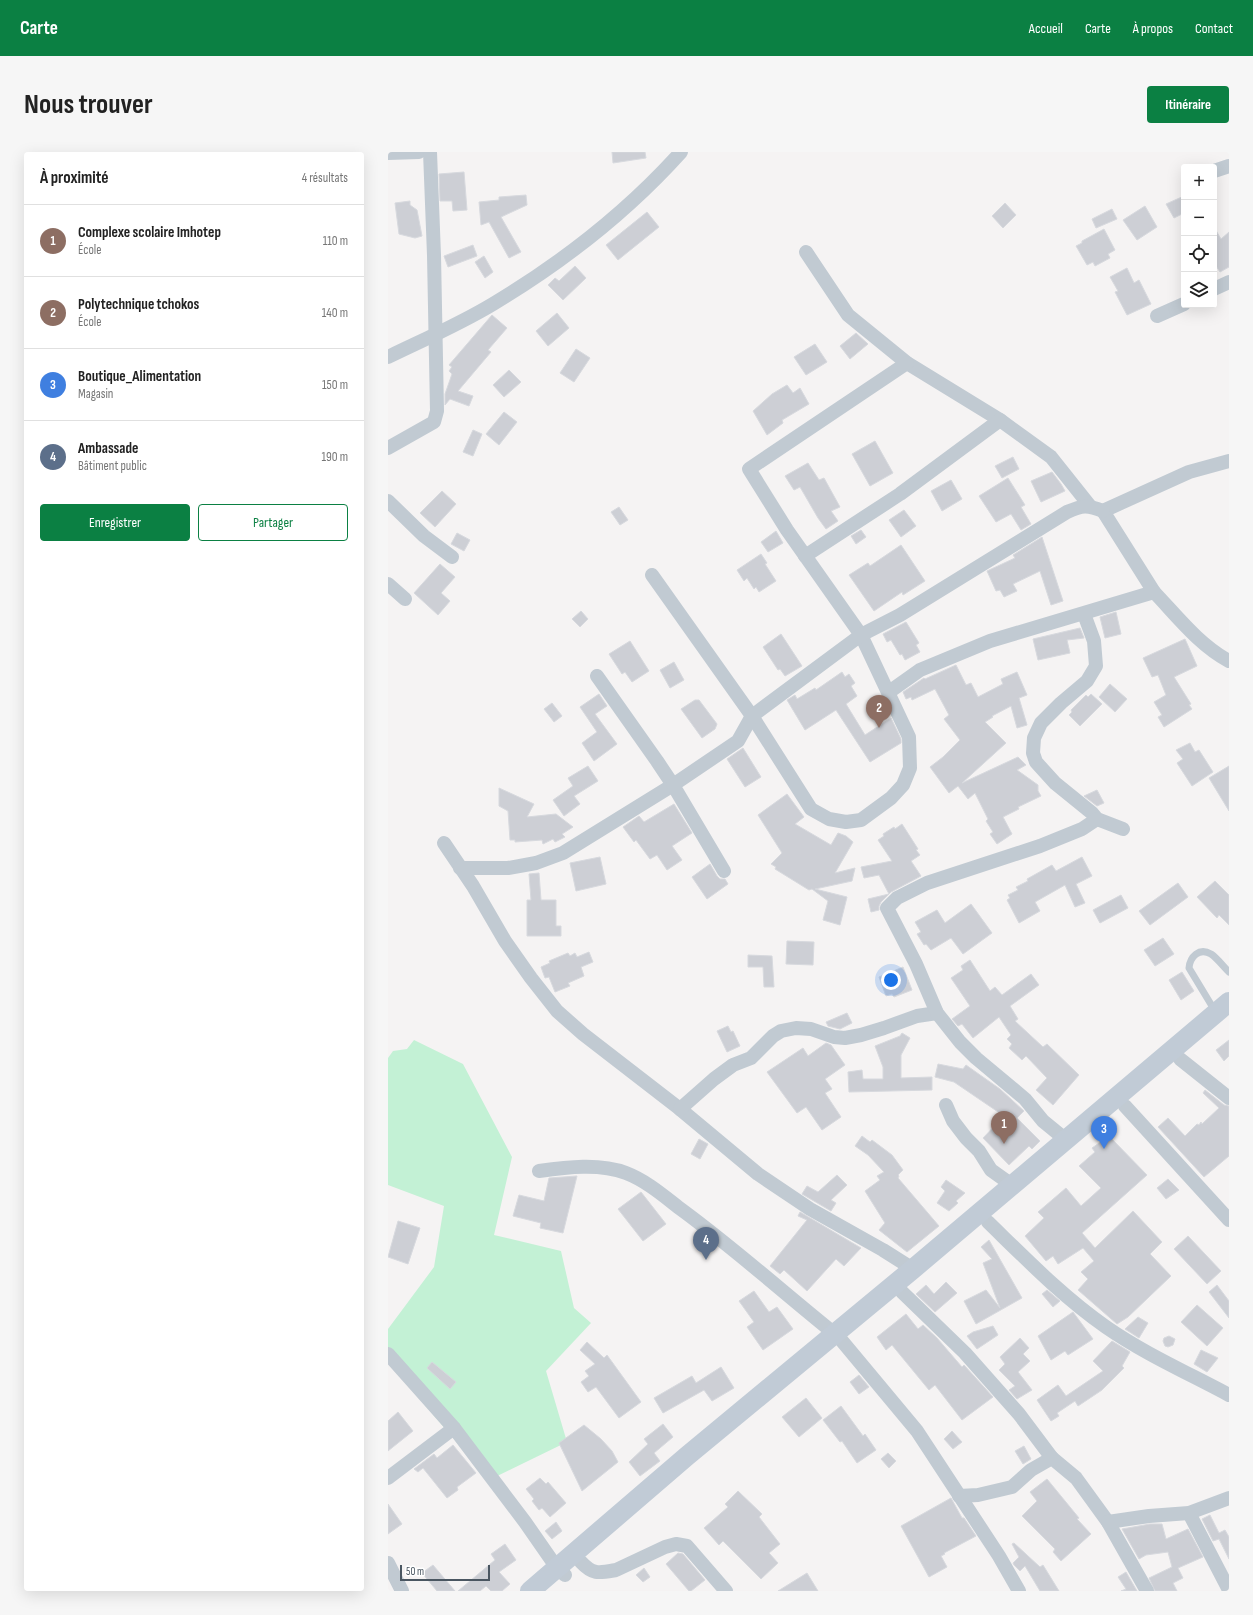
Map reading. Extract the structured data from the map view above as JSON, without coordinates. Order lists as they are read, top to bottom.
{
  "scale_bar": "50 m",
  "page": {
    "header": "Carte",
    "nav": [
      "Accueil",
      "Carte",
      "À propos",
      "Contact"
    ],
    "buttons": [
      "Itinéraire",
      ["Enregistrer", "Partager"]
    ],
    "title": "Nous trouver",
    "heading": ["À proximité", "4 résultats"],
    "map_buttons": ["+", "−"],
    "list": [
      {
        "mark": "1",
        "name": "Complexe scolaire Imhotep",
        "note": "École",
        "value": "110 m"
      },
      {
        "mark": "2",
        "name": "Polytechnique tchokos",
        "note": "École",
        "value": "140 m"
      },
      {
        "mark": "3",
        "name": "Boutique_Alimentation",
        "note": "Magasin",
        "value": "150 m"
      },
      {
        "mark": "4",
        "name": "Ambassade",
        "note": "Bâtiment public",
        "value": "190 m"
      }
    ],
    "pins": [
      "2",
      "1",
      "3",
      "4"
    ],
    "scale": "50 m"
  }
}
